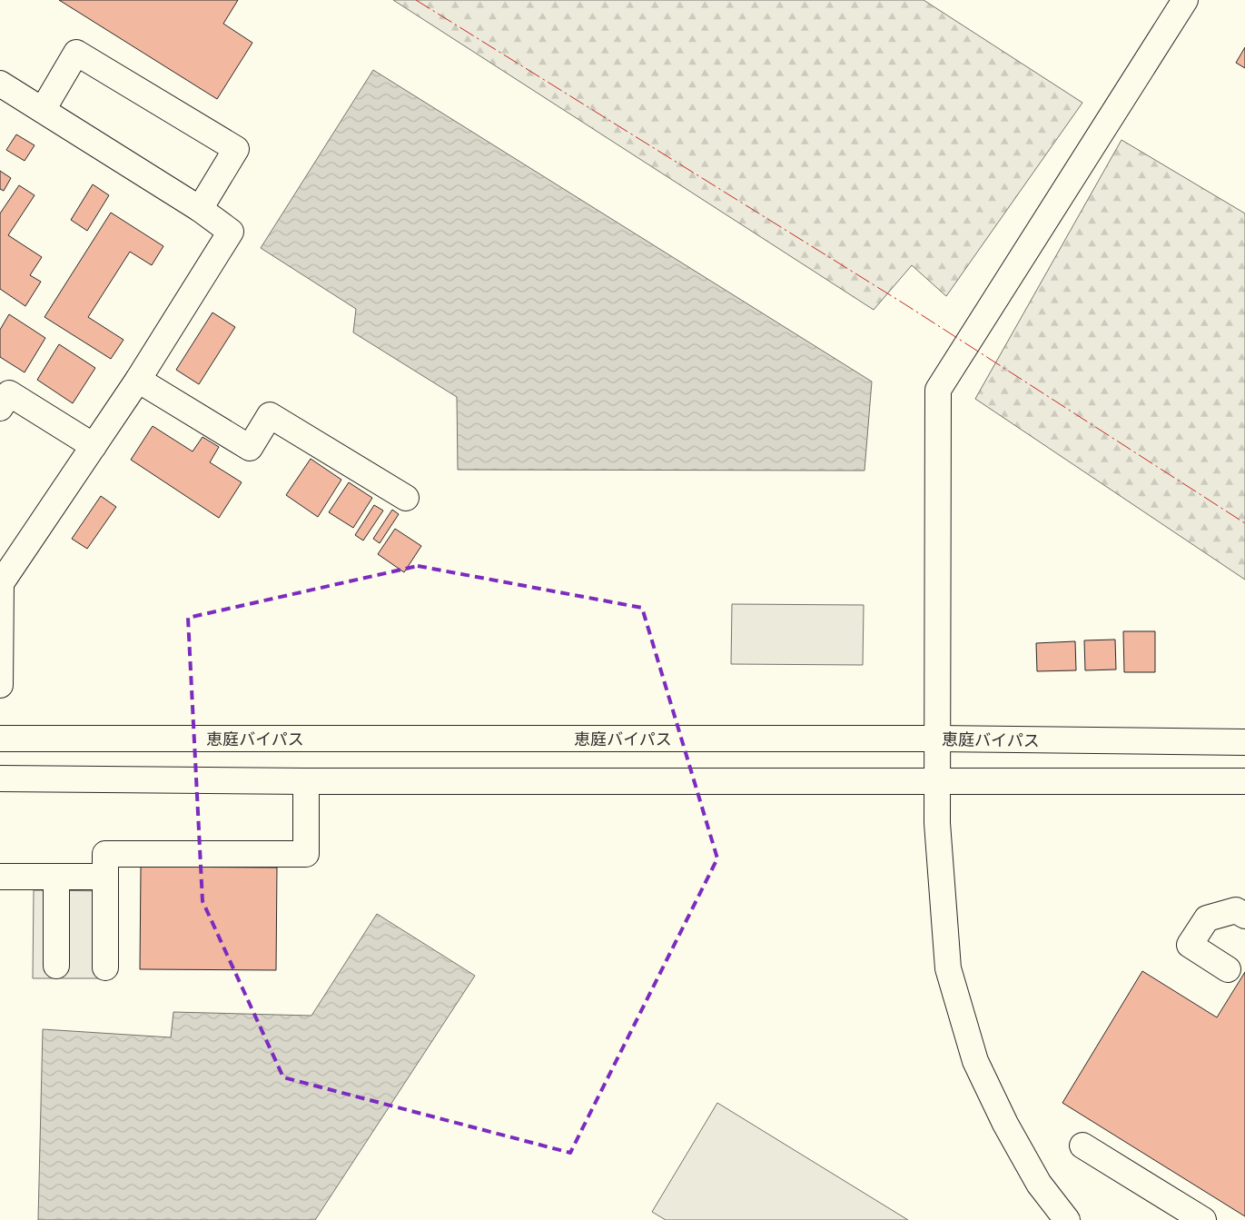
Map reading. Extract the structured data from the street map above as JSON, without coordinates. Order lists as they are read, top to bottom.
{
  "streets": {
    "main road": ["恵庭バイパス"]
  }
}
